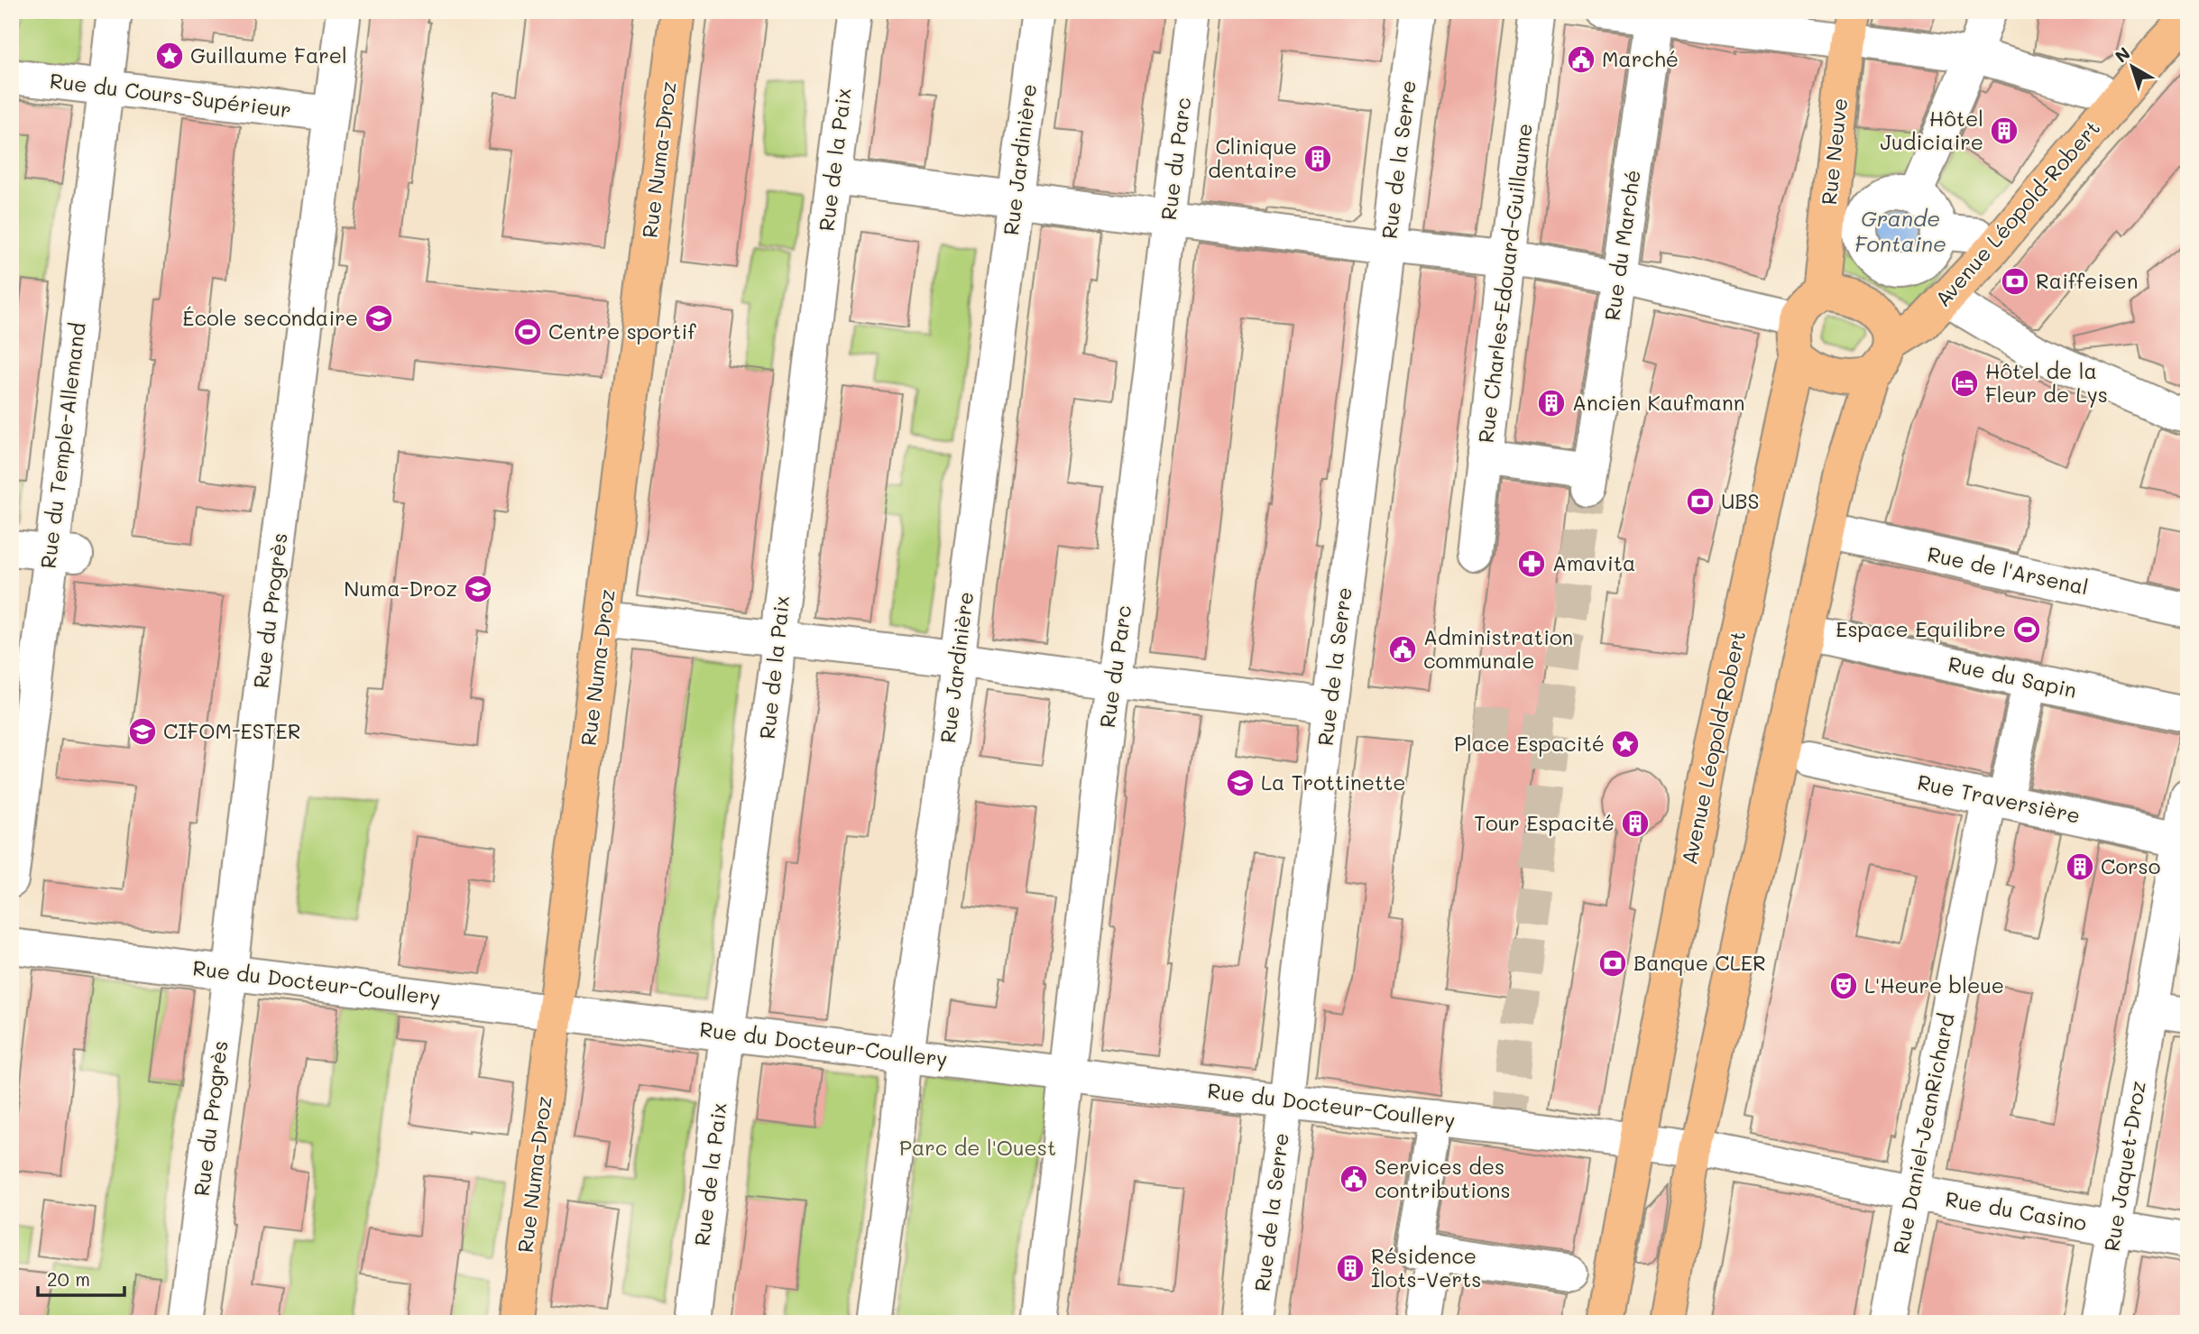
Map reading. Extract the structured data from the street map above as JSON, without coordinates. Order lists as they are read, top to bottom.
{
  "streets": {
    "main road": ["Rue Neuve", "Rue Numa-Droz", "Avenue Léopold-Robert"],
    "street": [
      "Rue du Cours-Supérieur",
      "Rue du Parc",
      "Rue de la Paix",
      "Rue Jardinière",
      "Rue de la Serre",
      "Rue du Marché",
      "Rue Charles-Edouard-Guillaume",
      "Rue du Temple-Allemand",
      "Rue de l'Arsenal",
      "Rue du Progrès",
      "Rue du Sapin",
      "Rue Traversière",
      "Rue du Docteur-Coullery",
      "Rue Daniel-JeanRichard",
      "Rue Jaquet-Droz",
      "Rue du Casino"
    ]
  },
  "crossings": [
    ["Rue du Cours-Supérieur", "Rue du Temple-Allemand"],
    ["Rue du Cours-Supérieur", "Rue du Progrès"],
    ["Rue Neuve", "Avenue Léopold-Robert"],
    ["Rue du Parc", "Rue du Docteur-Coullery"],
    ["Rue Numa-Droz", "Rue du Docteur-Coullery"],
    ["Rue de la Paix", "Rue du Docteur-Coullery"],
    ["Rue Jardinière", "Rue du Docteur-Coullery"],
    ["Rue de la Serre", "Rue du Docteur-Coullery"],
    ["Avenue Léopold-Robert", "Rue du Docteur-Coullery"],
    ["Rue du Marché", "Rue Charles-Edouard-Guillaume"],
    ["Rue du Progrès", "Rue du Docteur-Coullery"],
    ["Rue du Sapin", "Rue Daniel-JeanRichard"],
    ["Rue Traversière", "Rue Daniel-JeanRichard"],
    ["Rue Traversière", "Rue Jaquet-Droz"],
    ["Rue Daniel-JeanRichard", "Rue du Casino"],
    ["Rue Jaquet-Droz", "Rue du Casino"]
  ],
  "water": ["Grande Fontaine"],
  "parks": ["Parc de l'Ouest"],
  "places": {
    "place": ["Guillaume Farel", "Place Espacité"],
    "public building": ["Marché", "Administration communale", "Services des contributions"],
    "building": [
      "Hôtel Judiciaire",
      "Clinique dentaire",
      "Ancien Kaufmann",
      "Tour Espacité",
      "Corso",
      "Résidence Îlots-Verts"
    ],
    "bank": ["Raiffeisen", "UBS", "Banque CLER"],
    "school or university": [
      "École secondaire",
      "Numa-Droz",
      "CIFOM-ESTER",
      "La Trottinette"
    ],
    "sports": ["Centre sportif", "Espace Equilibre"],
    "hotel": ["Hôtel de la Fleur de Lys"],
    "pharmacy": ["Amavita"],
    "theatre": ["L'Heure bleue"]
  },
  "scale_bar": "20 m",
  "north": "top left"
}
